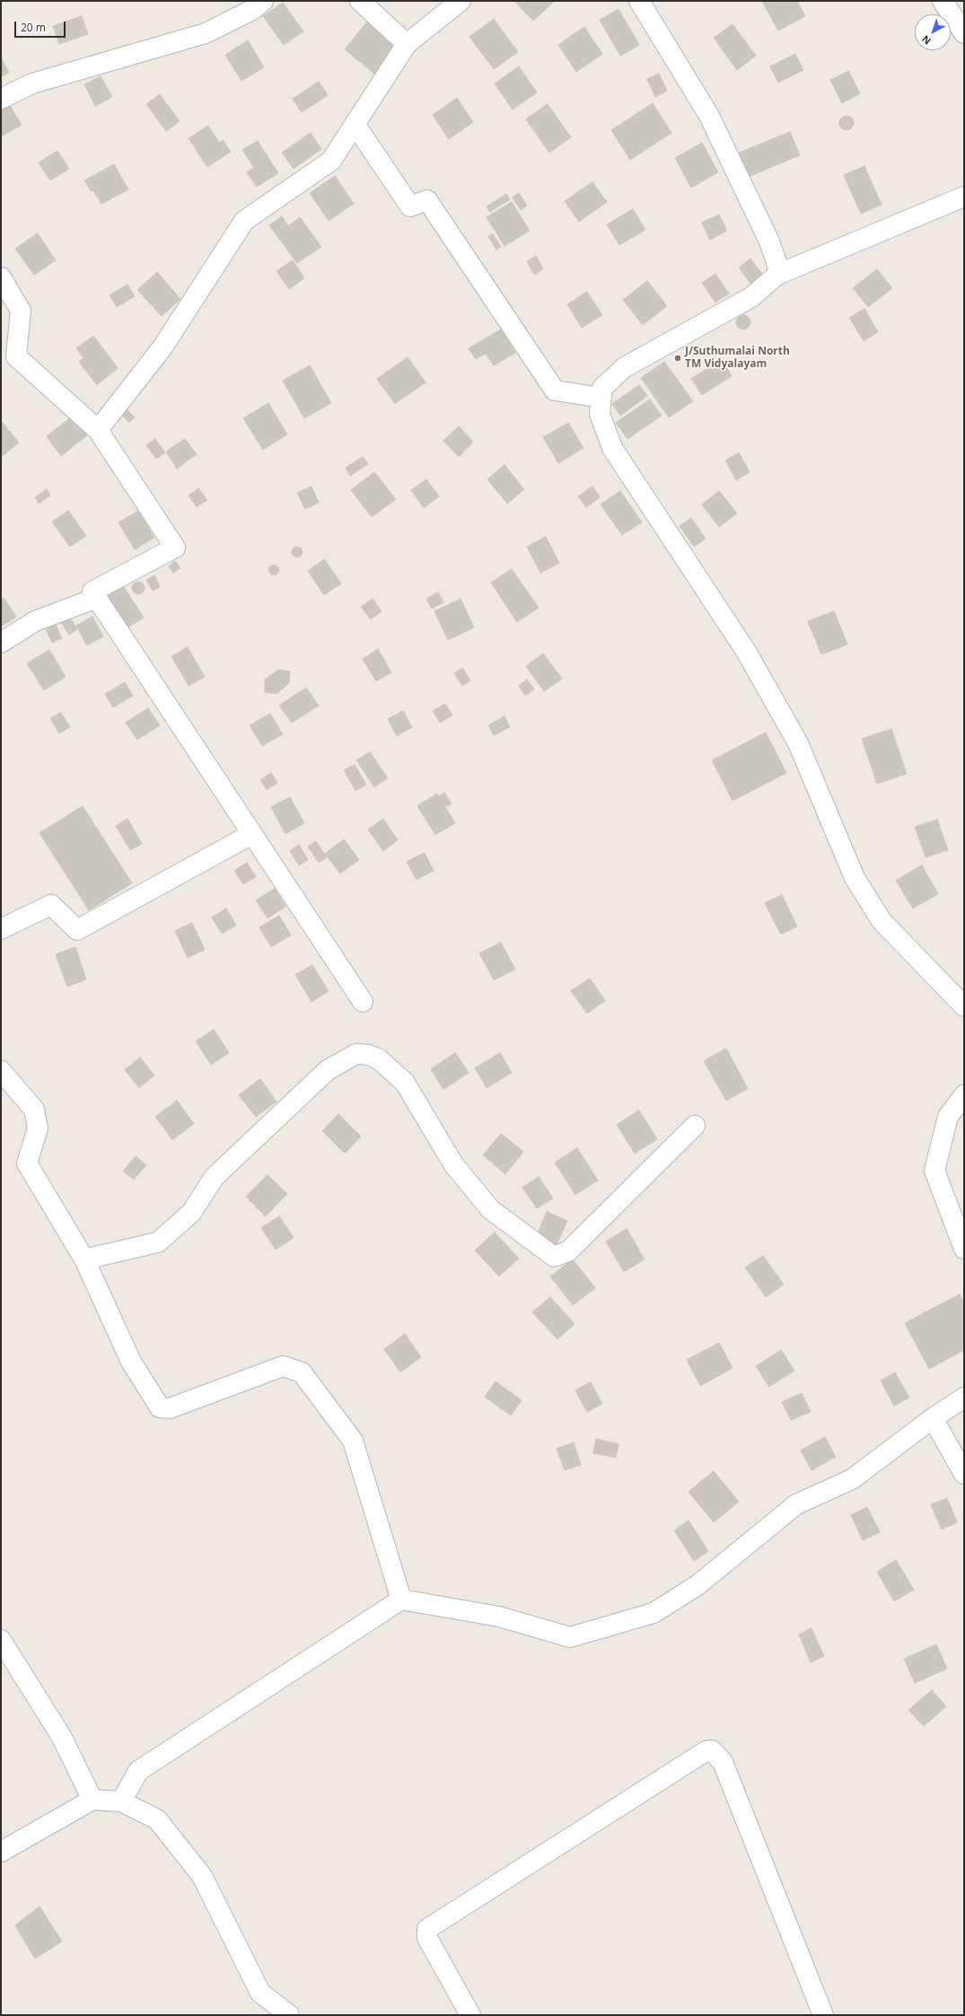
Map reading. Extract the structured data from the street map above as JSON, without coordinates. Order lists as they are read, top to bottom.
{
  "places": ["J/Suthumalai North TM Vidyalayam"],
  "scale_bar": "20 m",
  "north": "bottom left"
}
